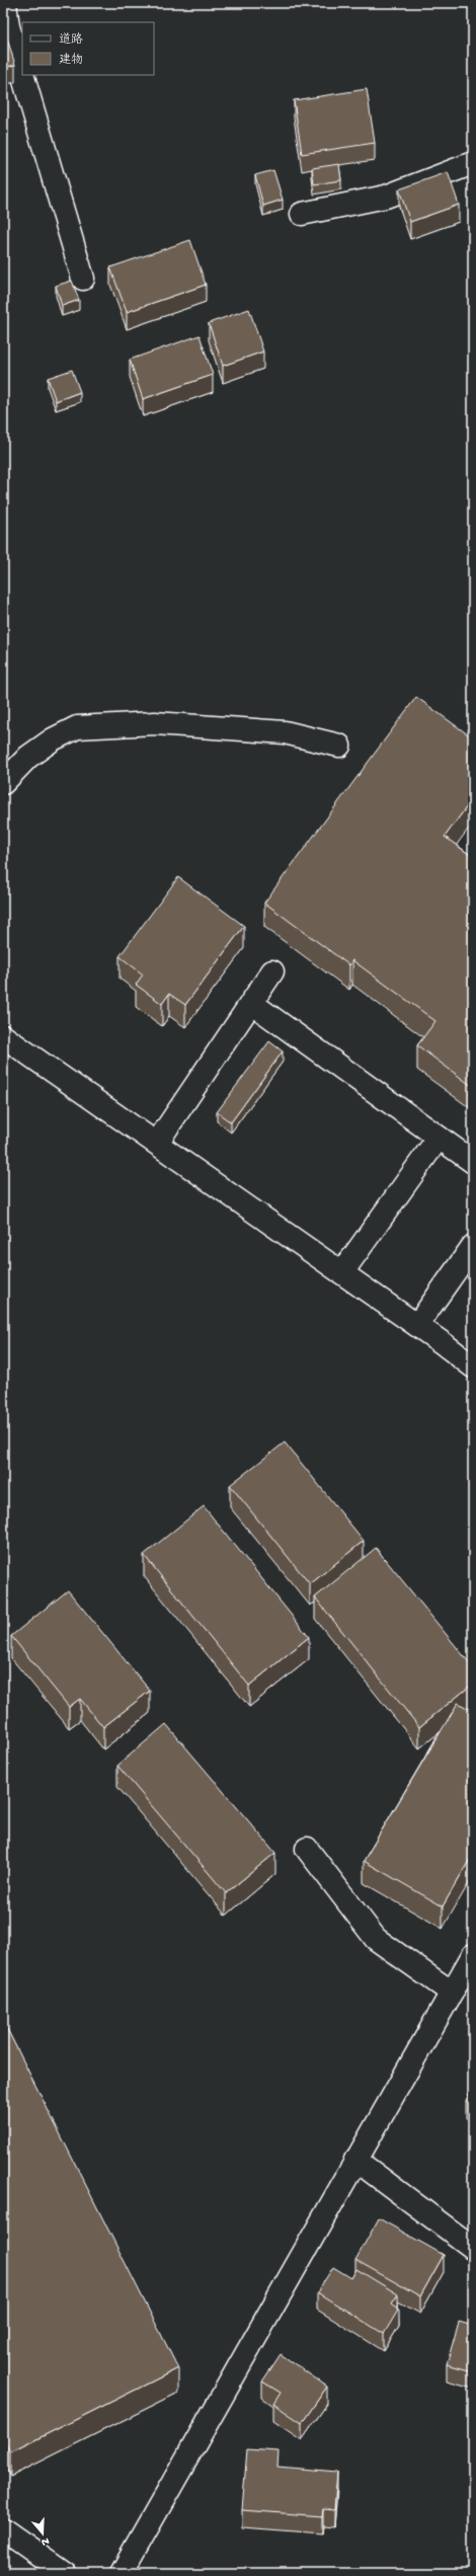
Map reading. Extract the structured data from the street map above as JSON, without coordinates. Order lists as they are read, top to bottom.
{
  "legend": ["道路", "建物"],
  "north": "bottom"
}
